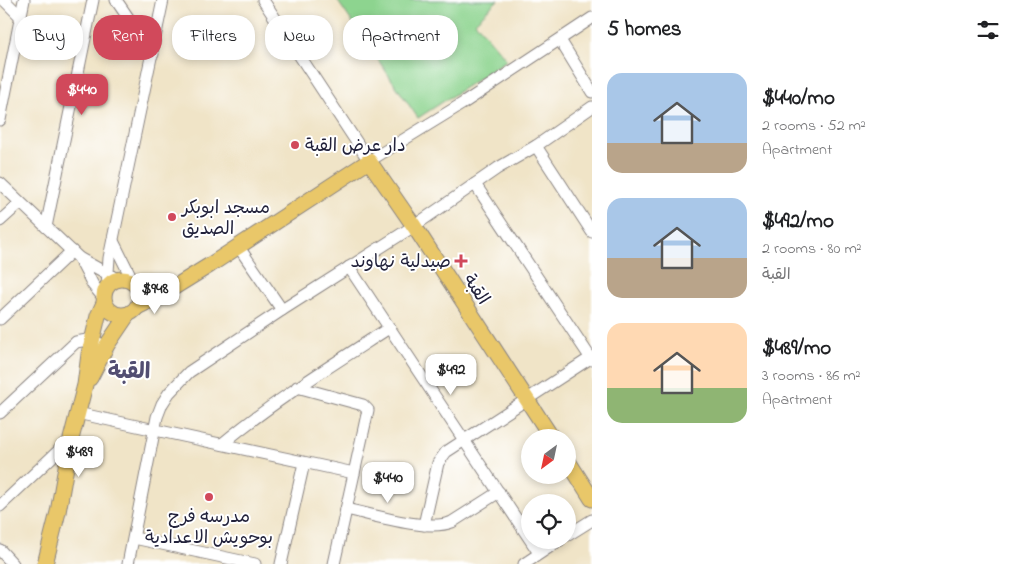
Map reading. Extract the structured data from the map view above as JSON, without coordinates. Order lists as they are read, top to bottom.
{
  "streets": {
    "main road": ["القبة"]
  },
  "districts": ["القبة"],
  "places": {
    "other": ["دار عرض القبة", "مسجد ابوبكر الصديق", "مدرسه فرج بوحويش الاعدادية"],
    "health": ["صيدلية نهاوند"]
  },
  "north": "bottom left",
  "page": {
    "heading": "5 homes",
    "chip": [
      "Buy",
      "Rent",
      "Filters",
      "New",
      "Apartment"
    ],
    "list": [
      {
        "name": "$440/mo",
        "note": "2 rooms · 52 m² · Apartment"
      },
      {
        "name": "$492/mo",
        "note": "2 rooms · 80 m² · القبة"
      },
      {
        "name": "$489/mo",
        "note": "3 rooms · 86 m² · Apartment"
      }
    ],
    "price": [
      "$440",
      "$948",
      "$492",
      "$489",
      "$440"
    ]
  }
}
